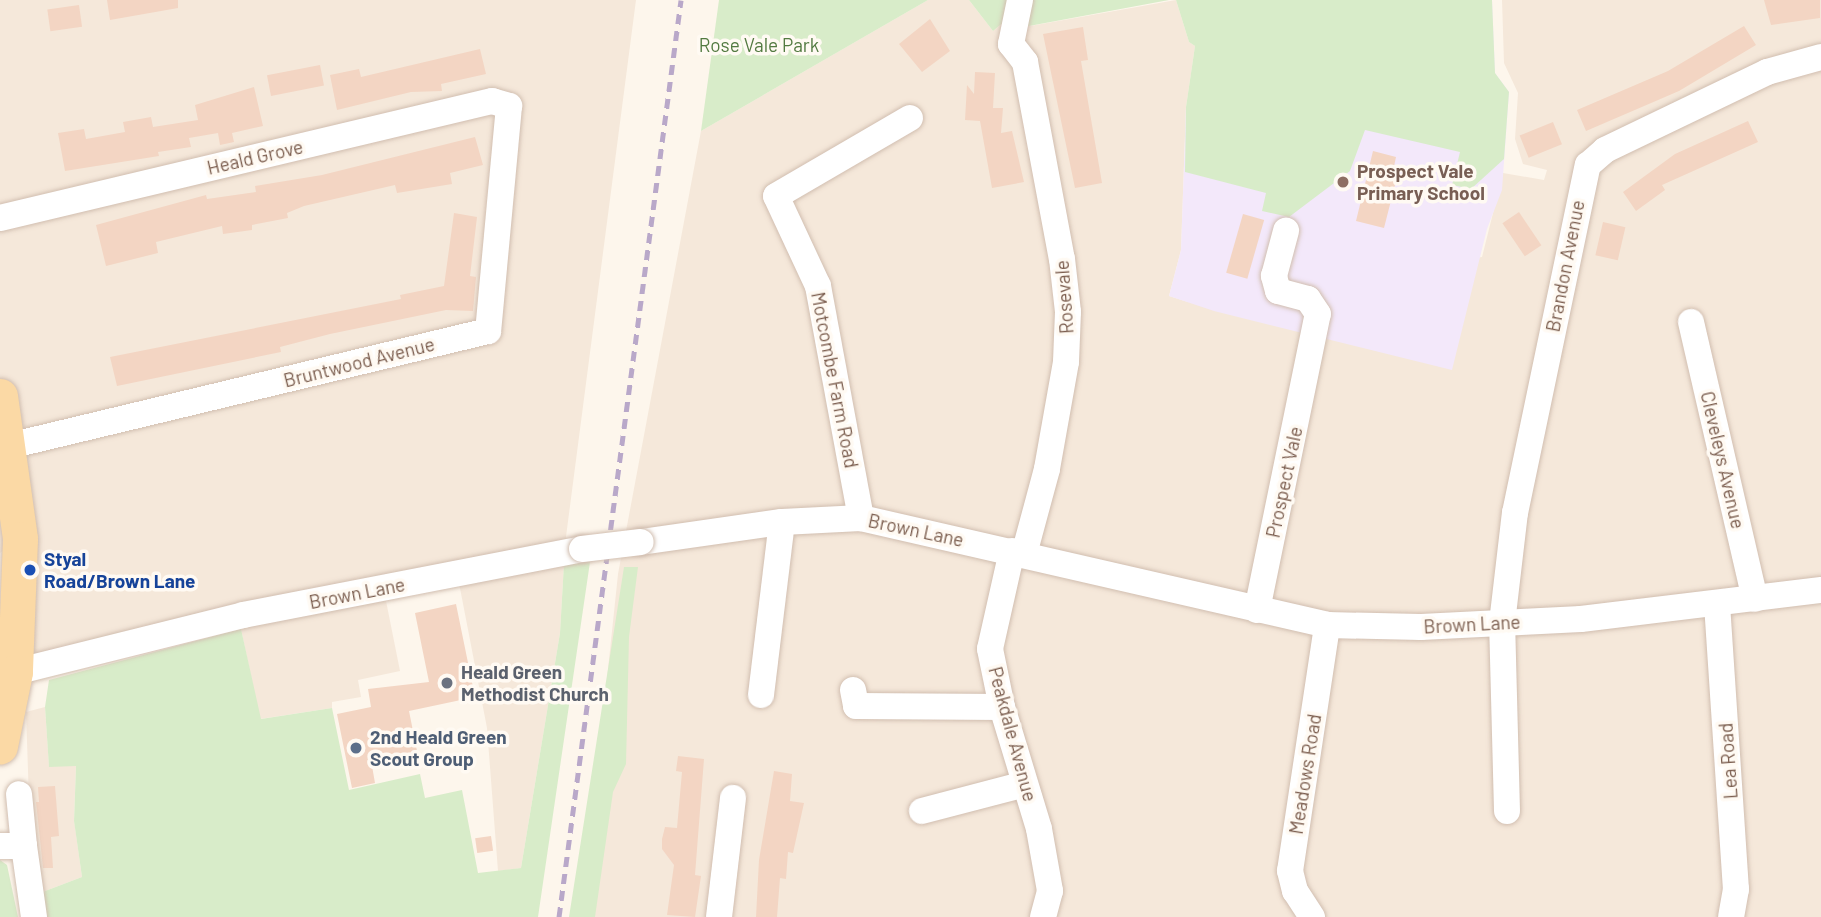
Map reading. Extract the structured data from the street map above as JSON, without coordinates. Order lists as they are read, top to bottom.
{
  "streets": {
    "street": [
      "Heald Grove",
      "Brandon Avenue",
      "Rosevale",
      "Bruntwood Avenue",
      "Motcombe Farm Road",
      "Cleveleys Avenue",
      "Prospect Vale",
      "Brown Lane",
      "Peakdale Avenue",
      "Lea Road",
      "Meadows Road"
    ]
  },
  "crossings": [
    ["Heald Grove", "Bruntwood Avenue"],
    ["Brandon Avenue", "Brown Lane"],
    ["Rosevale", "Brown Lane"],
    ["Rosevale", "Peakdale Avenue"],
    ["Motcombe Farm Road", "Brown Lane"],
    ["Cleveleys Avenue", "Brown Lane"],
    ["Prospect Vale", "Brown Lane"],
    ["Brown Lane", "Peakdale Avenue"],
    ["Brown Lane", "Lea Road"],
    ["Brown Lane", "Meadows Road"]
  ],
  "parks": ["Rose Vale Park"],
  "places": [
    "Prospect Vale Primary School",
    "Styal Road/Brown Lane",
    "Heald Green Methodist Church",
    "2nd Heald Green Scout Group"
  ]
}
